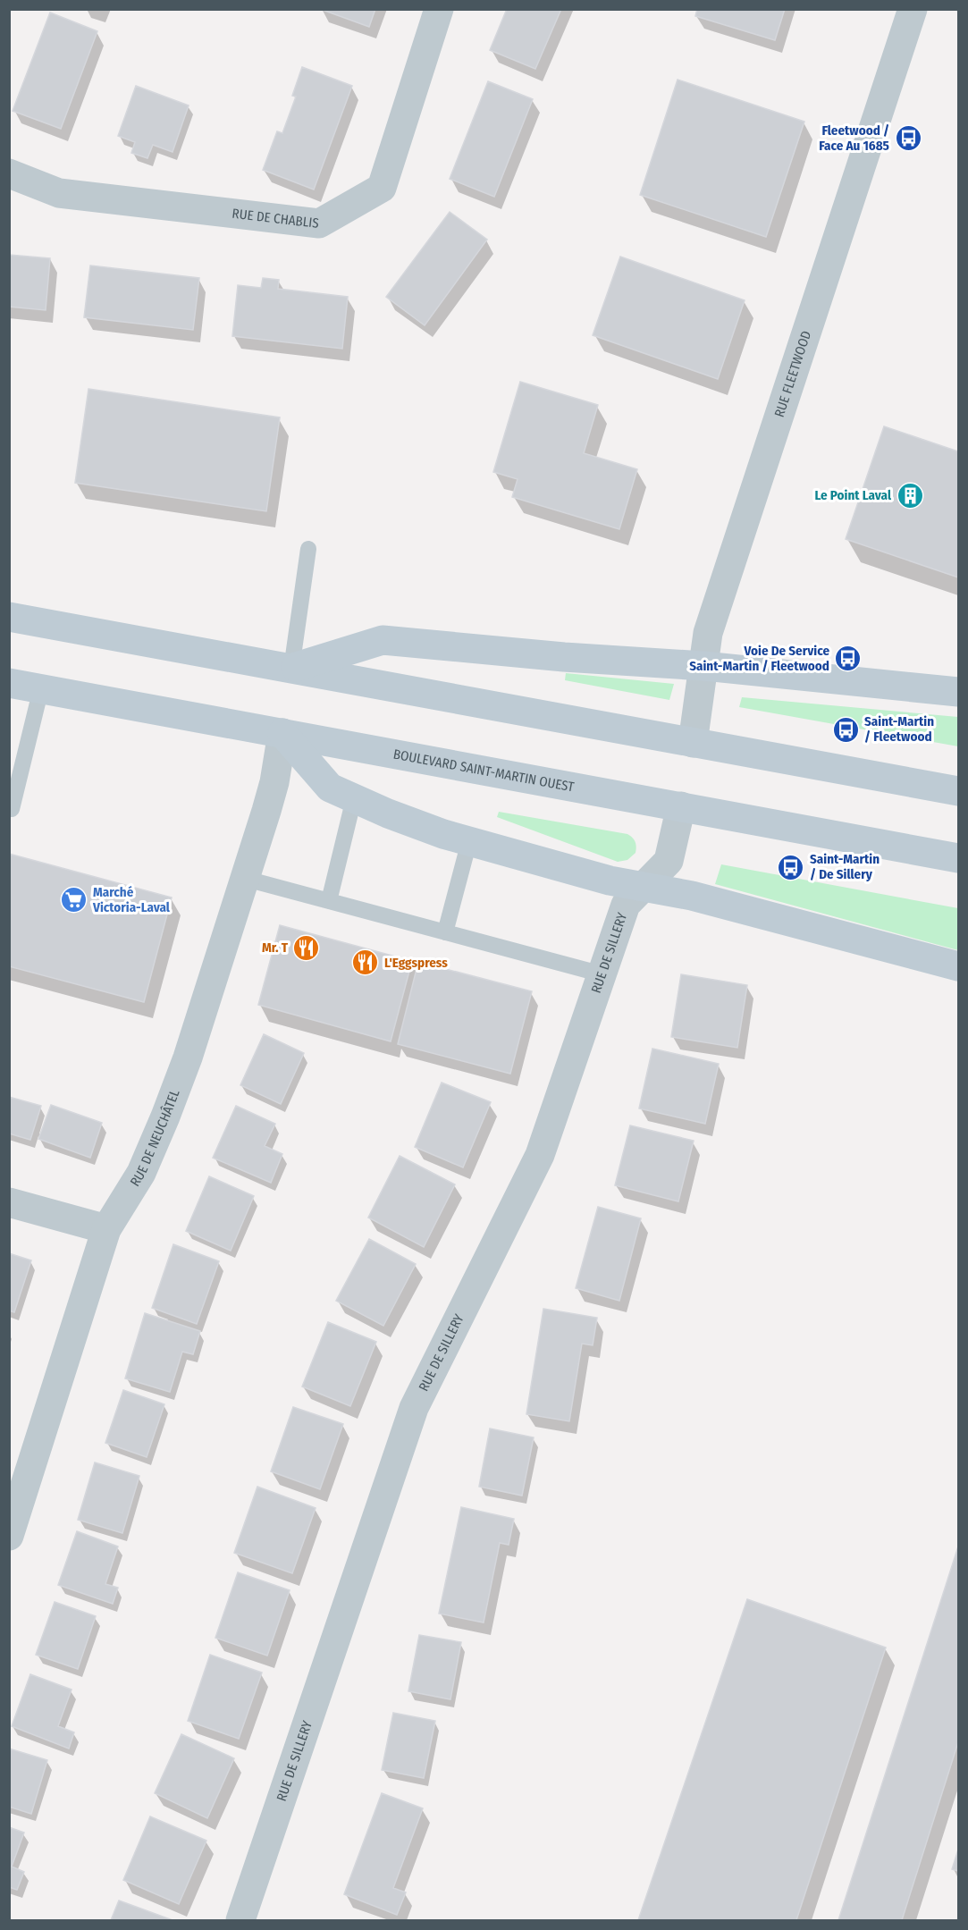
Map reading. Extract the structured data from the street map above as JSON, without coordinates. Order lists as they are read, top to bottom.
{
  "streets": {
    "main road": ["BOULEVARD SAINT-MARTIN OUEST"],
    "street": [
      "RUE DE CHABLIS",
      "RUE FLEETWOOD",
      "RUE DE SILLERY",
      "RUE DE NEUCHÂTEL"
    ]
  },
  "crossings": [
    ["BOULEVARD SAINT-MARTIN OUEST", "RUE DE SILLERY"],
    ["BOULEVARD SAINT-MARTIN OUEST", "RUE DE NEUCHÂTEL"]
  ],
  "places": {
    "bus stop": [
      "Fleetwood / Face Au 1685",
      "Voie De Service Saint-Martin / Fleetwood",
      "Saint-Martin / Fleetwood",
      "Saint-Martin / De Sillery"
    ],
    "building": ["Le Point Laval"],
    "supermarket": ["Marché Victoria-Laval"],
    "restaurant": ["Mr. T", "L'Eggspress"]
  }
}
